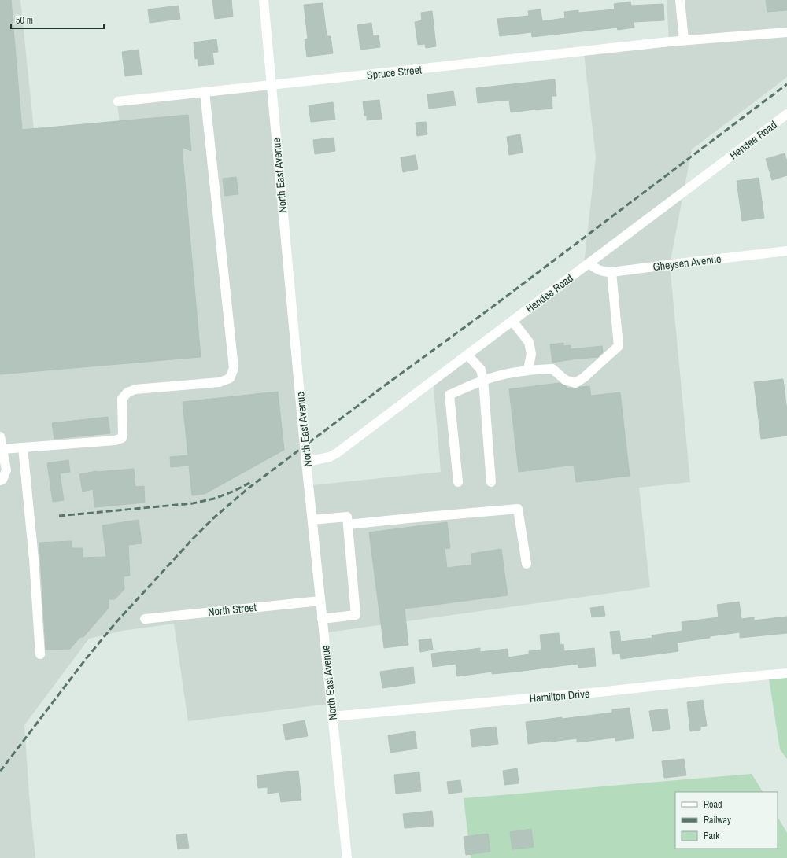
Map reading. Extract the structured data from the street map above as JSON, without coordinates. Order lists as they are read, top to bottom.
{
  "streets": {
    "street": [
      "Spruce Street",
      "Hendee Road",
      "North East Avenue",
      "Gheysen Avenue",
      "North Street",
      "Hamilton Drive"
    ]
  },
  "crossings": [
    ["Spruce Street", "North East Avenue"],
    ["Hendee Road", "North East Avenue"],
    ["Hendee Road", "Gheysen Avenue"],
    ["North East Avenue", "North Street"],
    ["North East Avenue", "Hamilton Drive"]
  ],
  "legend": ["Road", "Railway", "Park"],
  "scale_bar": "50 m"
}
